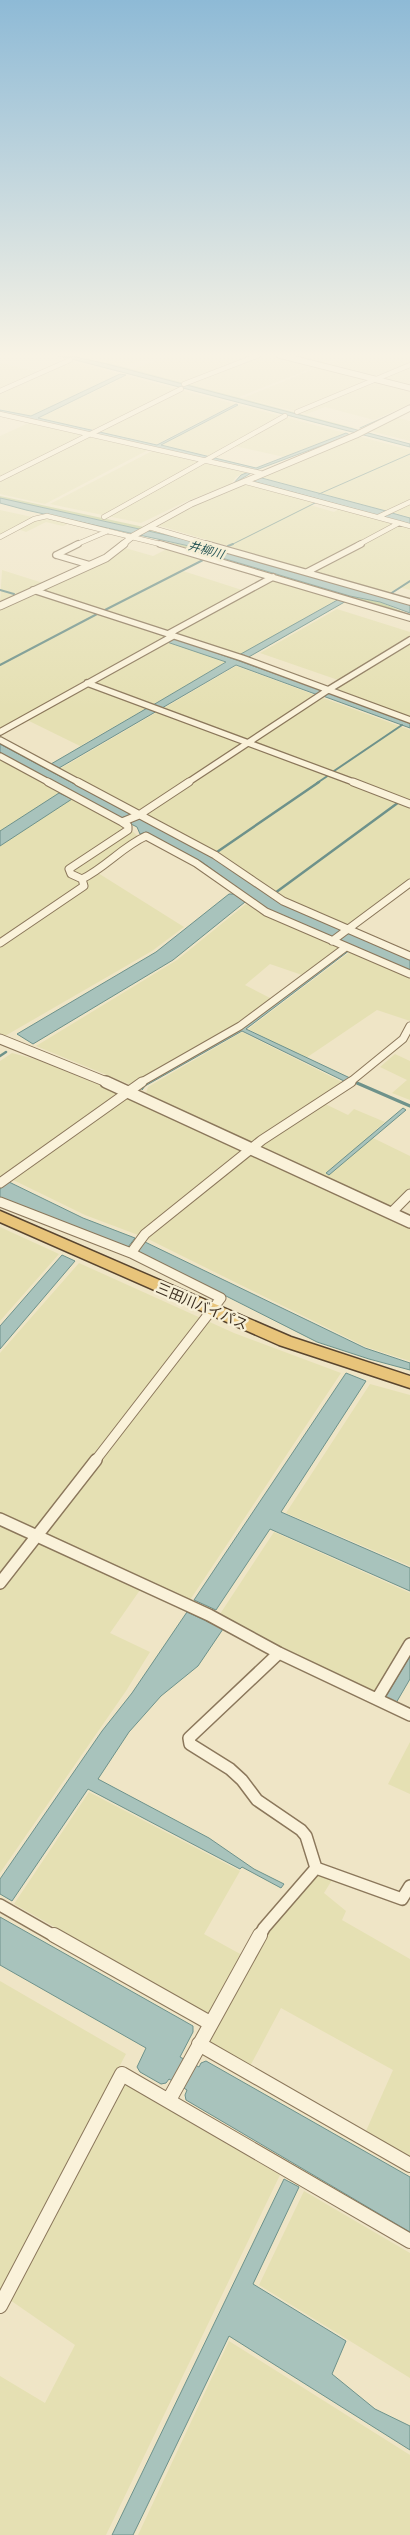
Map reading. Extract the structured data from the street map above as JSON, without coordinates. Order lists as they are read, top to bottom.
{
  "streets": {
    "highway": ["三田川バイパス"]
  },
  "water": ["井柳川"]
}
